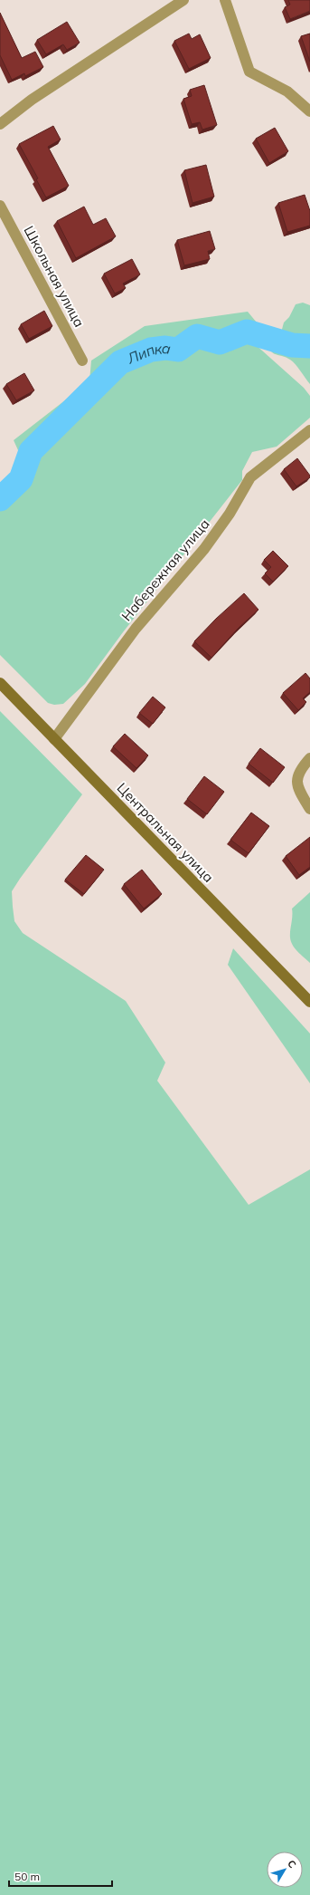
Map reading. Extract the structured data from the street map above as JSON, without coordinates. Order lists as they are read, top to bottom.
{
  "streets": {
    "main road": ["Центральная улица"],
    "street": ["Школьная улица", "Набережная улица"]
  },
  "crossings": [
    ["Набережная улица", "Центральная улица"]
  ],
  "water": ["Липка"],
  "scale_bar": "50 m",
  "north": "top right"
}
